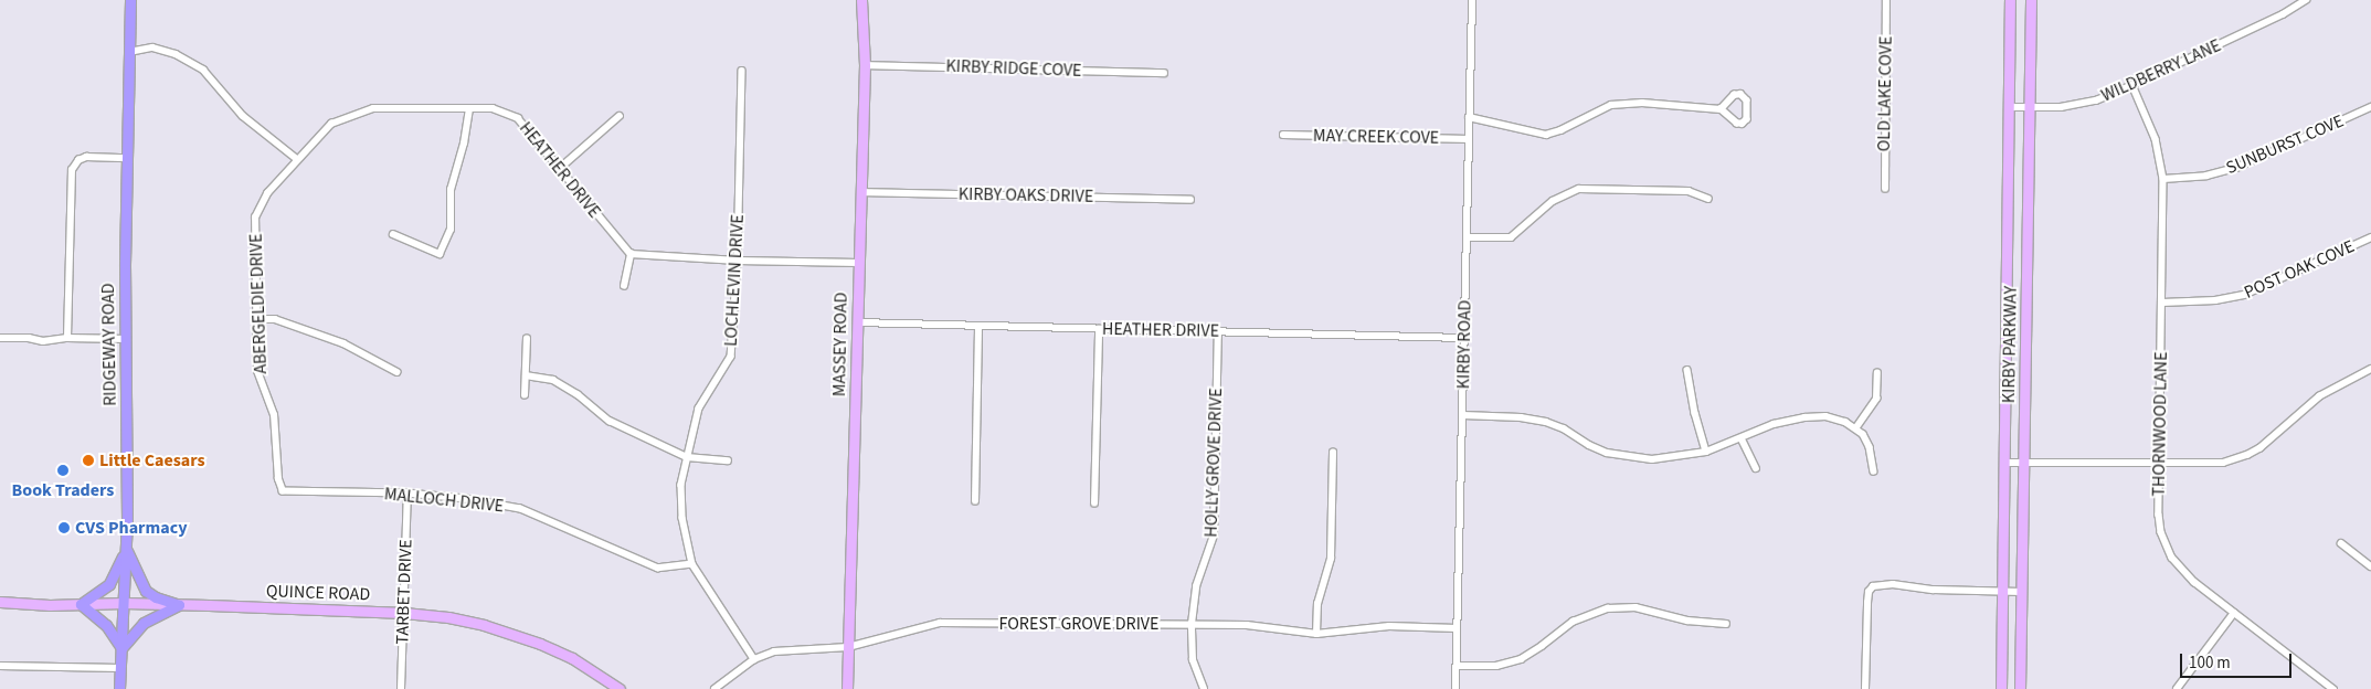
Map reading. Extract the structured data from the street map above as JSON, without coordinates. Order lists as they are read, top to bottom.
{
  "streets": {
    "main road": [
      "RIDGEWAY ROAD",
      "MASSEY ROAD",
      "KIRBY PARKWAY",
      "QUINCE ROAD"
    ],
    "street": [
      "KIRBY RIDGE COVE",
      "WILDBERRY LANE",
      "OLD LAKE COVE",
      "MAY CREEK COVE",
      "SUNBURST COVE",
      "HEATHER DRIVE",
      "KIRBY OAKS DRIVE",
      "POST OAK COVE",
      "LOCHLEVIN DRIVE",
      "ABERGELDIE DRIVE",
      "KIRBY ROAD",
      "THORNWOOD LANE",
      "HOLLY GROVE DRIVE",
      "MALLOCH DRIVE",
      "TARBET DRIVE",
      "FOREST GROVE DRIVE"
    ]
  },
  "crossings": [
    ["KIRBY RIDGE COVE", "MASSEY ROAD"],
    ["WILDBERRY LANE", "KIRBY PARKWAY"],
    ["WILDBERRY LANE", "THORNWOOD LANE"],
    ["MAY CREEK COVE", "KIRBY ROAD"],
    ["SUNBURST COVE", "THORNWOOD LANE"],
    ["HEATHER DRIVE", "ABERGELDIE DRIVE"],
    ["HEATHER DRIVE", "MASSEY ROAD"],
    ["HEATHER DRIVE", "KIRBY ROAD"],
    ["HEATHER DRIVE", "HOLLY GROVE DRIVE"],
    ["KIRBY OAKS DRIVE", "MASSEY ROAD"],
    ["POST OAK COVE", "THORNWOOD LANE"],
    ["LOCHLEVIN DRIVE", "MALLOCH DRIVE"],
    ["LOCHLEVIN DRIVE", "FOREST GROVE DRIVE"],
    ["ABERGELDIE DRIVE", "MALLOCH DRIVE"],
    ["RIDGEWAY ROAD", "QUINCE ROAD"],
    ["MASSEY ROAD", "FOREST GROVE DRIVE"],
    ["KIRBY ROAD", "FOREST GROVE DRIVE"],
    ["HOLLY GROVE DRIVE", "FOREST GROVE DRIVE"],
    ["MALLOCH DRIVE", "TARBET DRIVE"],
    ["TARBET DRIVE", "QUINCE ROAD"]
  ],
  "places": ["Little Caesars", "Book Traders", "CVS Pharmacy"],
  "scale_bar": "100 m"
}
